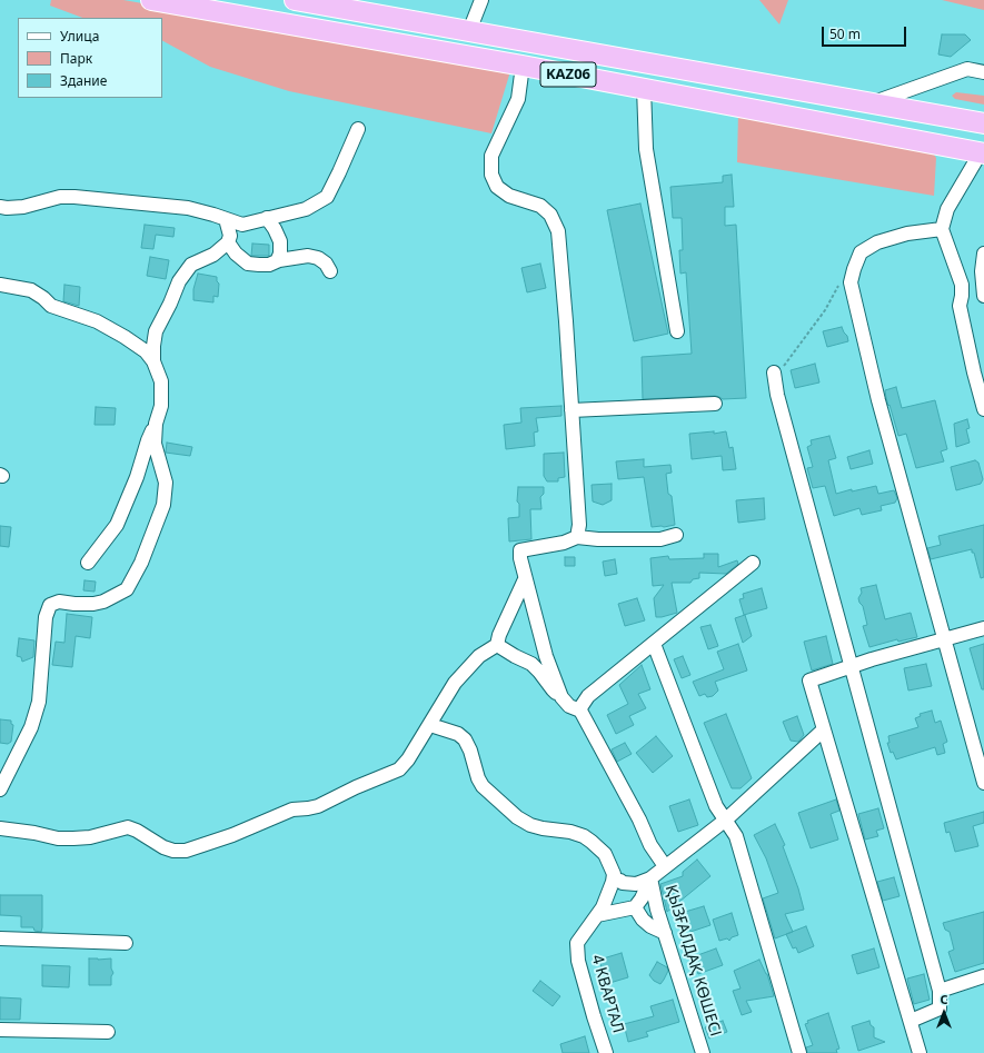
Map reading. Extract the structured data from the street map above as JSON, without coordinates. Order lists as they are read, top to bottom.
{
  "streets": {
    "highway": ["KАZ06"],
    "street": ["ҚЫЗҒАЛДАҚ КӨШЕСІ", "4 КВАРТАЛ"]
  },
  "legend": ["Улица", "Парк", "Здание"],
  "scale_bar": "50 m",
  "north": "top"
}
